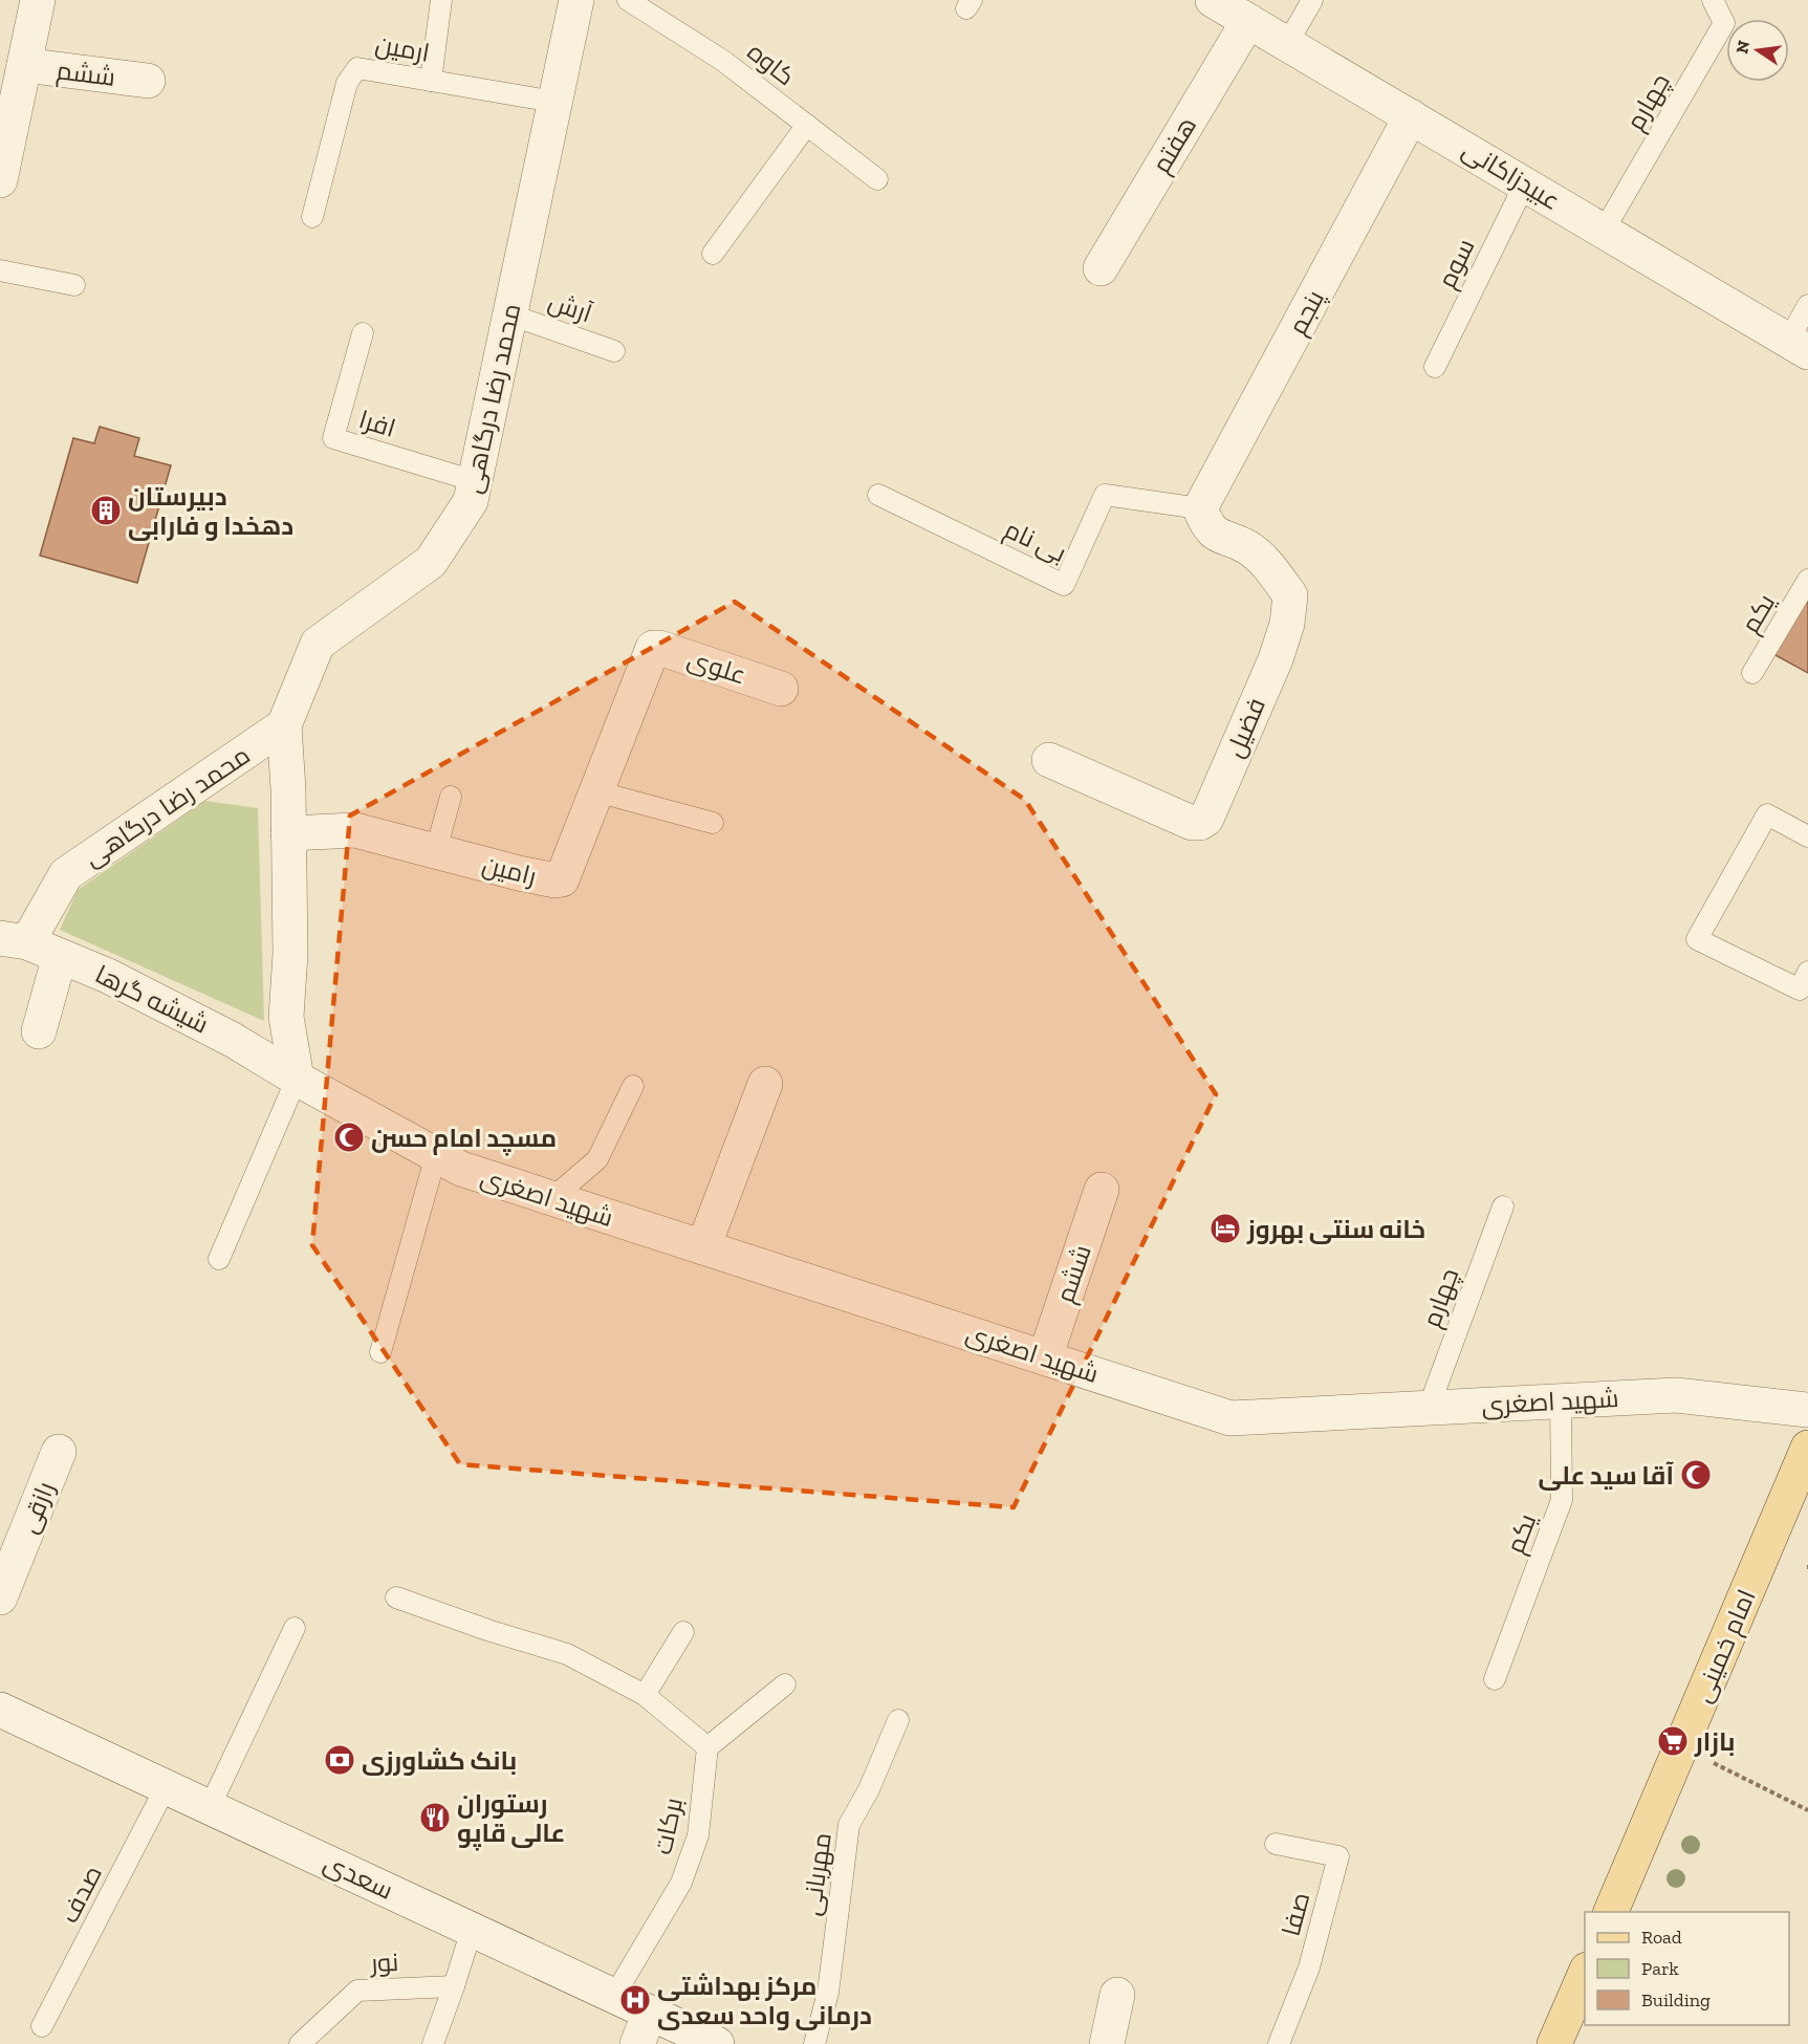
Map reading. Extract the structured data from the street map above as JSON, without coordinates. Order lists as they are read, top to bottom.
{
  "streets": {
    "main road": ["امام خمینی"],
    "street": [
      "ششم",
      "هفتم",
      "عبیدزاکانی",
      "پنجم",
      "محمد رضا درگاهی",
      "علوی",
      "فضیل",
      "رامین",
      "شیشه گرها",
      "شهید اصغری",
      "رازقی",
      "سعدی"
    ],
    "lane": [
      "ارمین",
      "کاوه",
      "چهارم",
      "سوم",
      "آرش",
      "افرا",
      "بی نام",
      "یکم",
      "برکات",
      "مهربانی",
      "صدف",
      "صفا",
      "نور"
    ]
  },
  "crossings": [
    ["ارمین", "محمد رضا درگاهی"],
    ["ششم", "شهید اصغری"],
    ["چهارم", "عبیدزاکانی"],
    ["چهارم", "شهید اصغری"],
    ["هفتم", "عبیدزاکانی"],
    ["عبیدزاکانی", "سوم"],
    ["عبیدزاکانی", "پنجم"],
    ["آرش", "محمد رضا درگاهی"],
    ["پنجم", "بی نام"],
    ["پنجم", "فضیل"],
    ["محمد رضا درگاهی", "افرا"],
    ["محمد رضا درگاهی", "شیشه گرها"],
    ["بی نام", "فضیل"],
    ["یکم", "شهید اصغری"],
    ["علوی", "رامین"],
    ["شیشه گرها", "شهید اصغری"],
    ["برکات", "سعدی"],
    ["سعدی", "صدف"]
  ],
  "places": {
    "building": ["دبیرستان دهخدا و فارابی"],
    "mosque": ["مسچد امام حسن", "آقا سید علی"],
    "hotel": ["خانه سنتی بهروز"],
    "supermarket": ["بازار"],
    "bank": ["بانک کشاورزی"],
    "restaurant": ["رستوران عالی قاپو"],
    "hospital": ["مرکز بهداشتی درمانی واحد سعدی"]
  },
  "legend": ["Road", "Park", "Building"],
  "north": "left"
}
